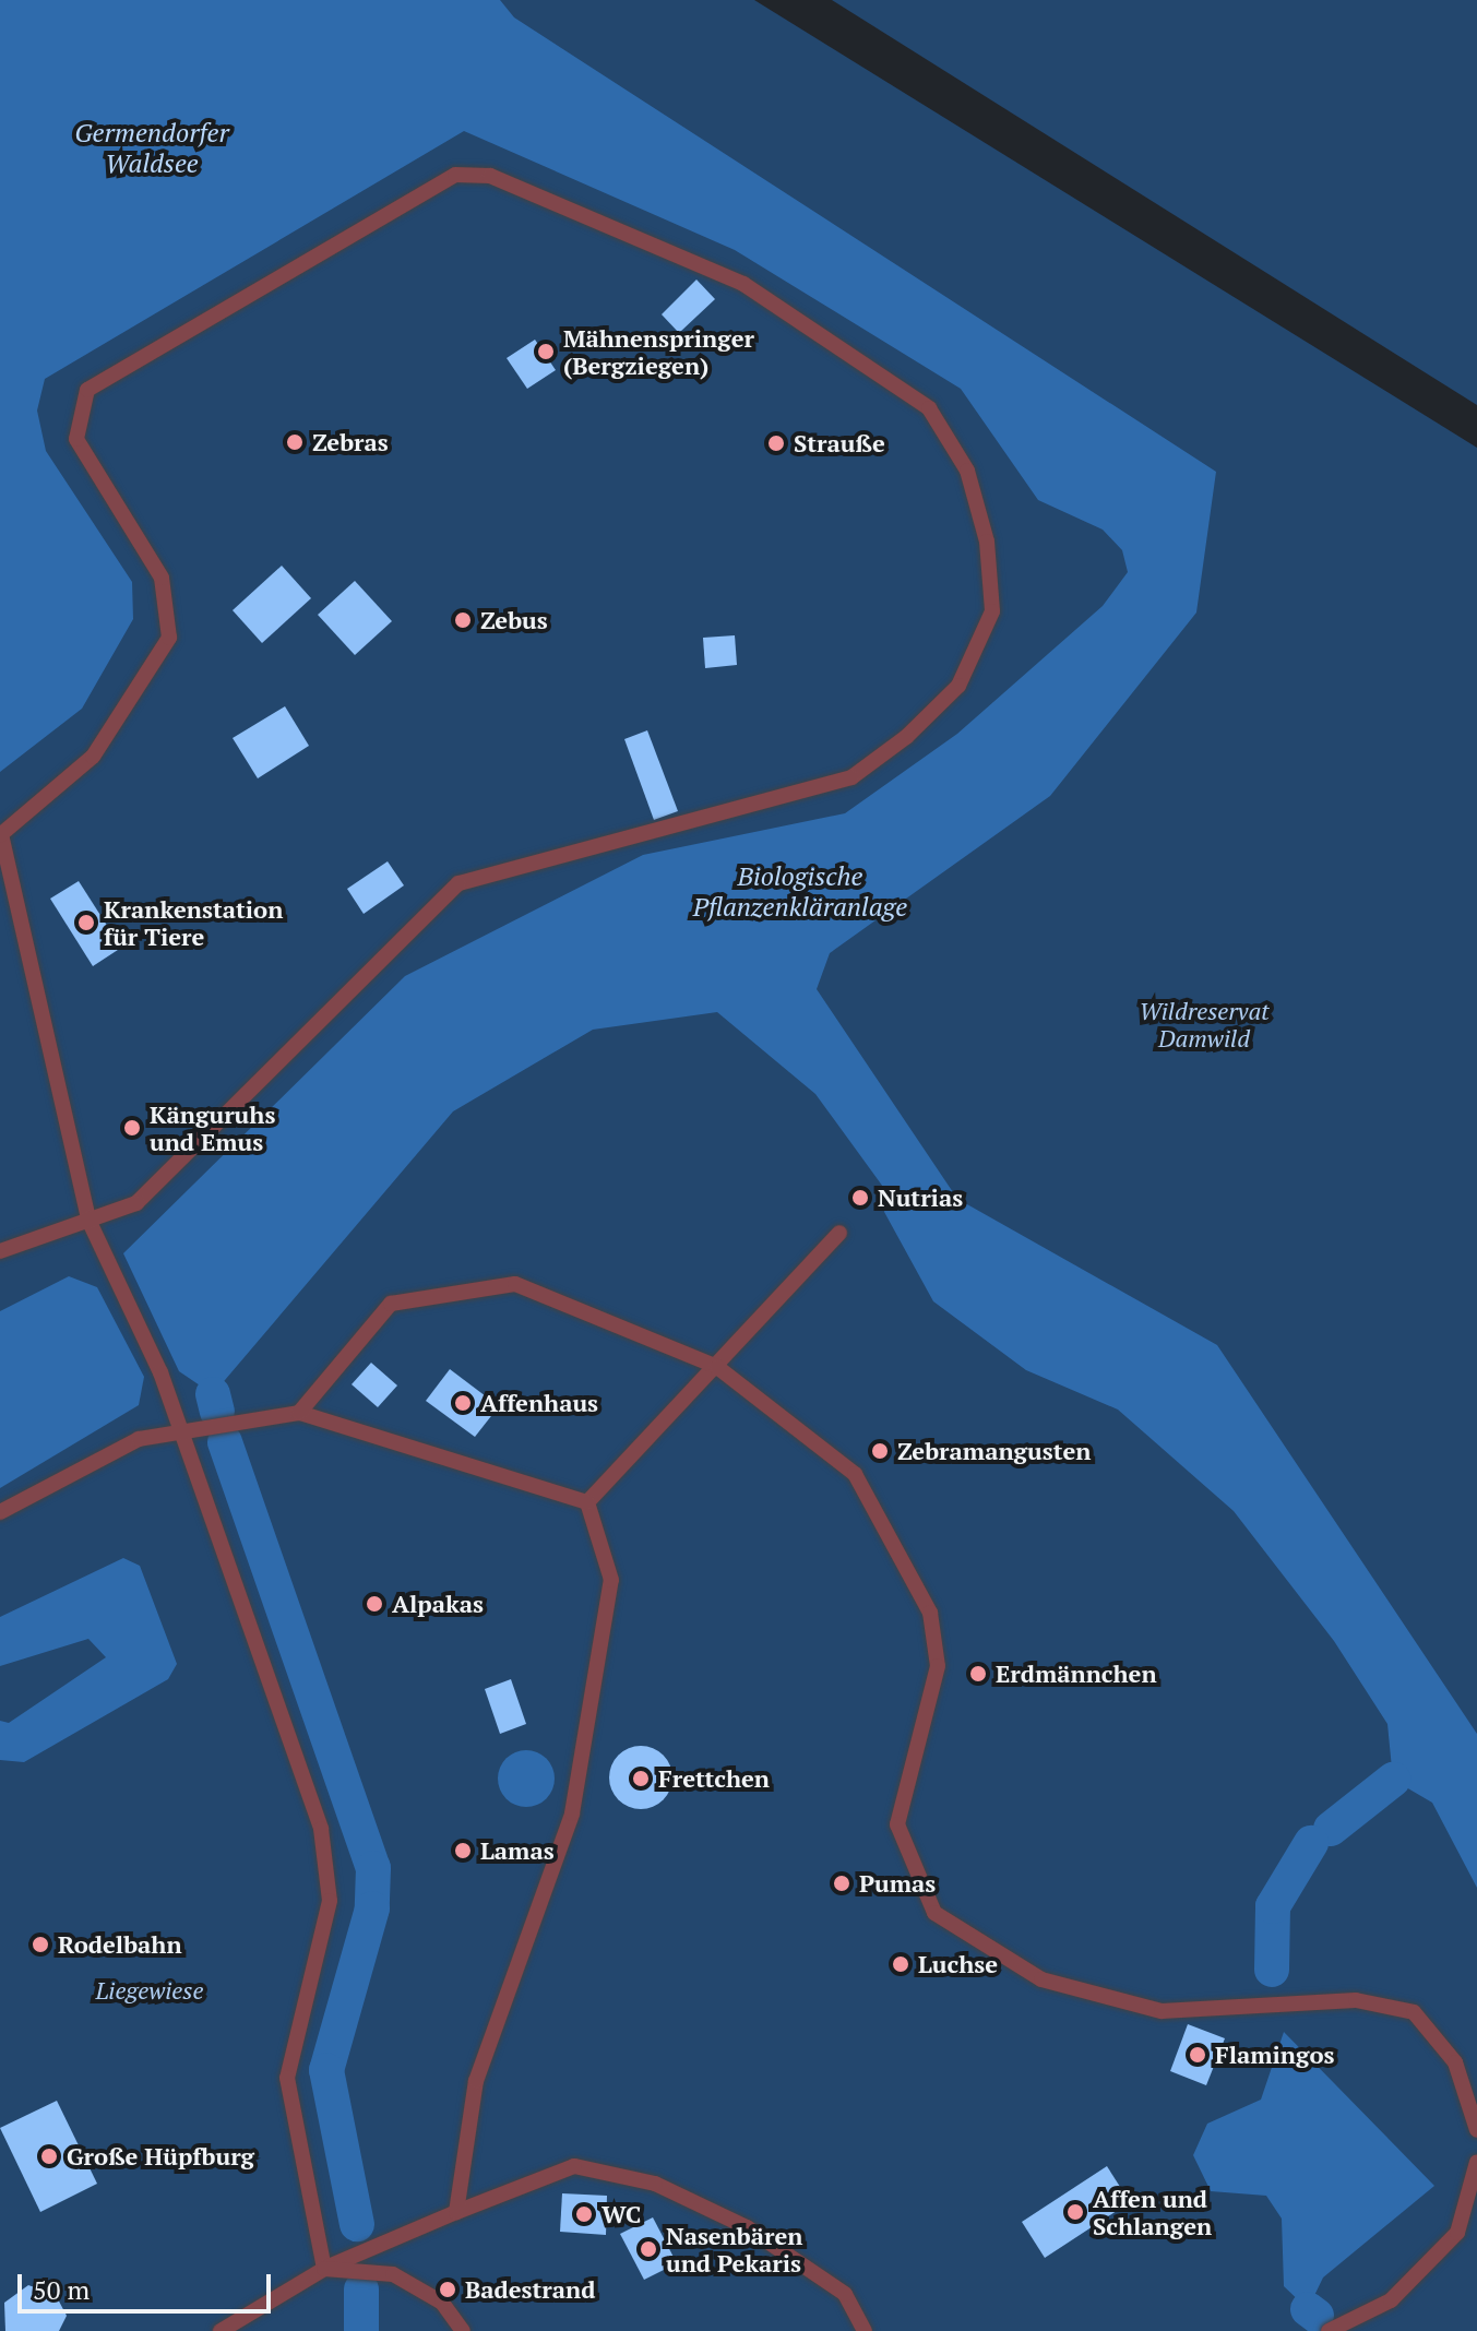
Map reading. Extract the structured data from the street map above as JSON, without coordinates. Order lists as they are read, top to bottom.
{
  "water": ["Germendorfer Waldsee", "Biologische Pflanzenkläranlage"],
  "parks": ["Wildreservat Damwild", "Liegewiese"],
  "places": [
    "Mähnenspringer (Bergziegen)",
    "Zebras",
    "Strauße",
    "Zebus",
    "Krankenstation für Tiere",
    "Känguruhs und Emus",
    "Nutrias",
    "Affenhaus",
    "Zebramangusten",
    "Alpakas",
    "Erdmännchen",
    "Frettchen",
    "Lamas",
    "Pumas",
    "Rodelbahn",
    "Luchse",
    "Flamingos",
    "Große Hüpfburg",
    "Affen und Schlangen",
    "WC",
    "Nasenbären und Pekaris",
    "Badestrand"
  ],
  "scale_bar": "50 m"
}
